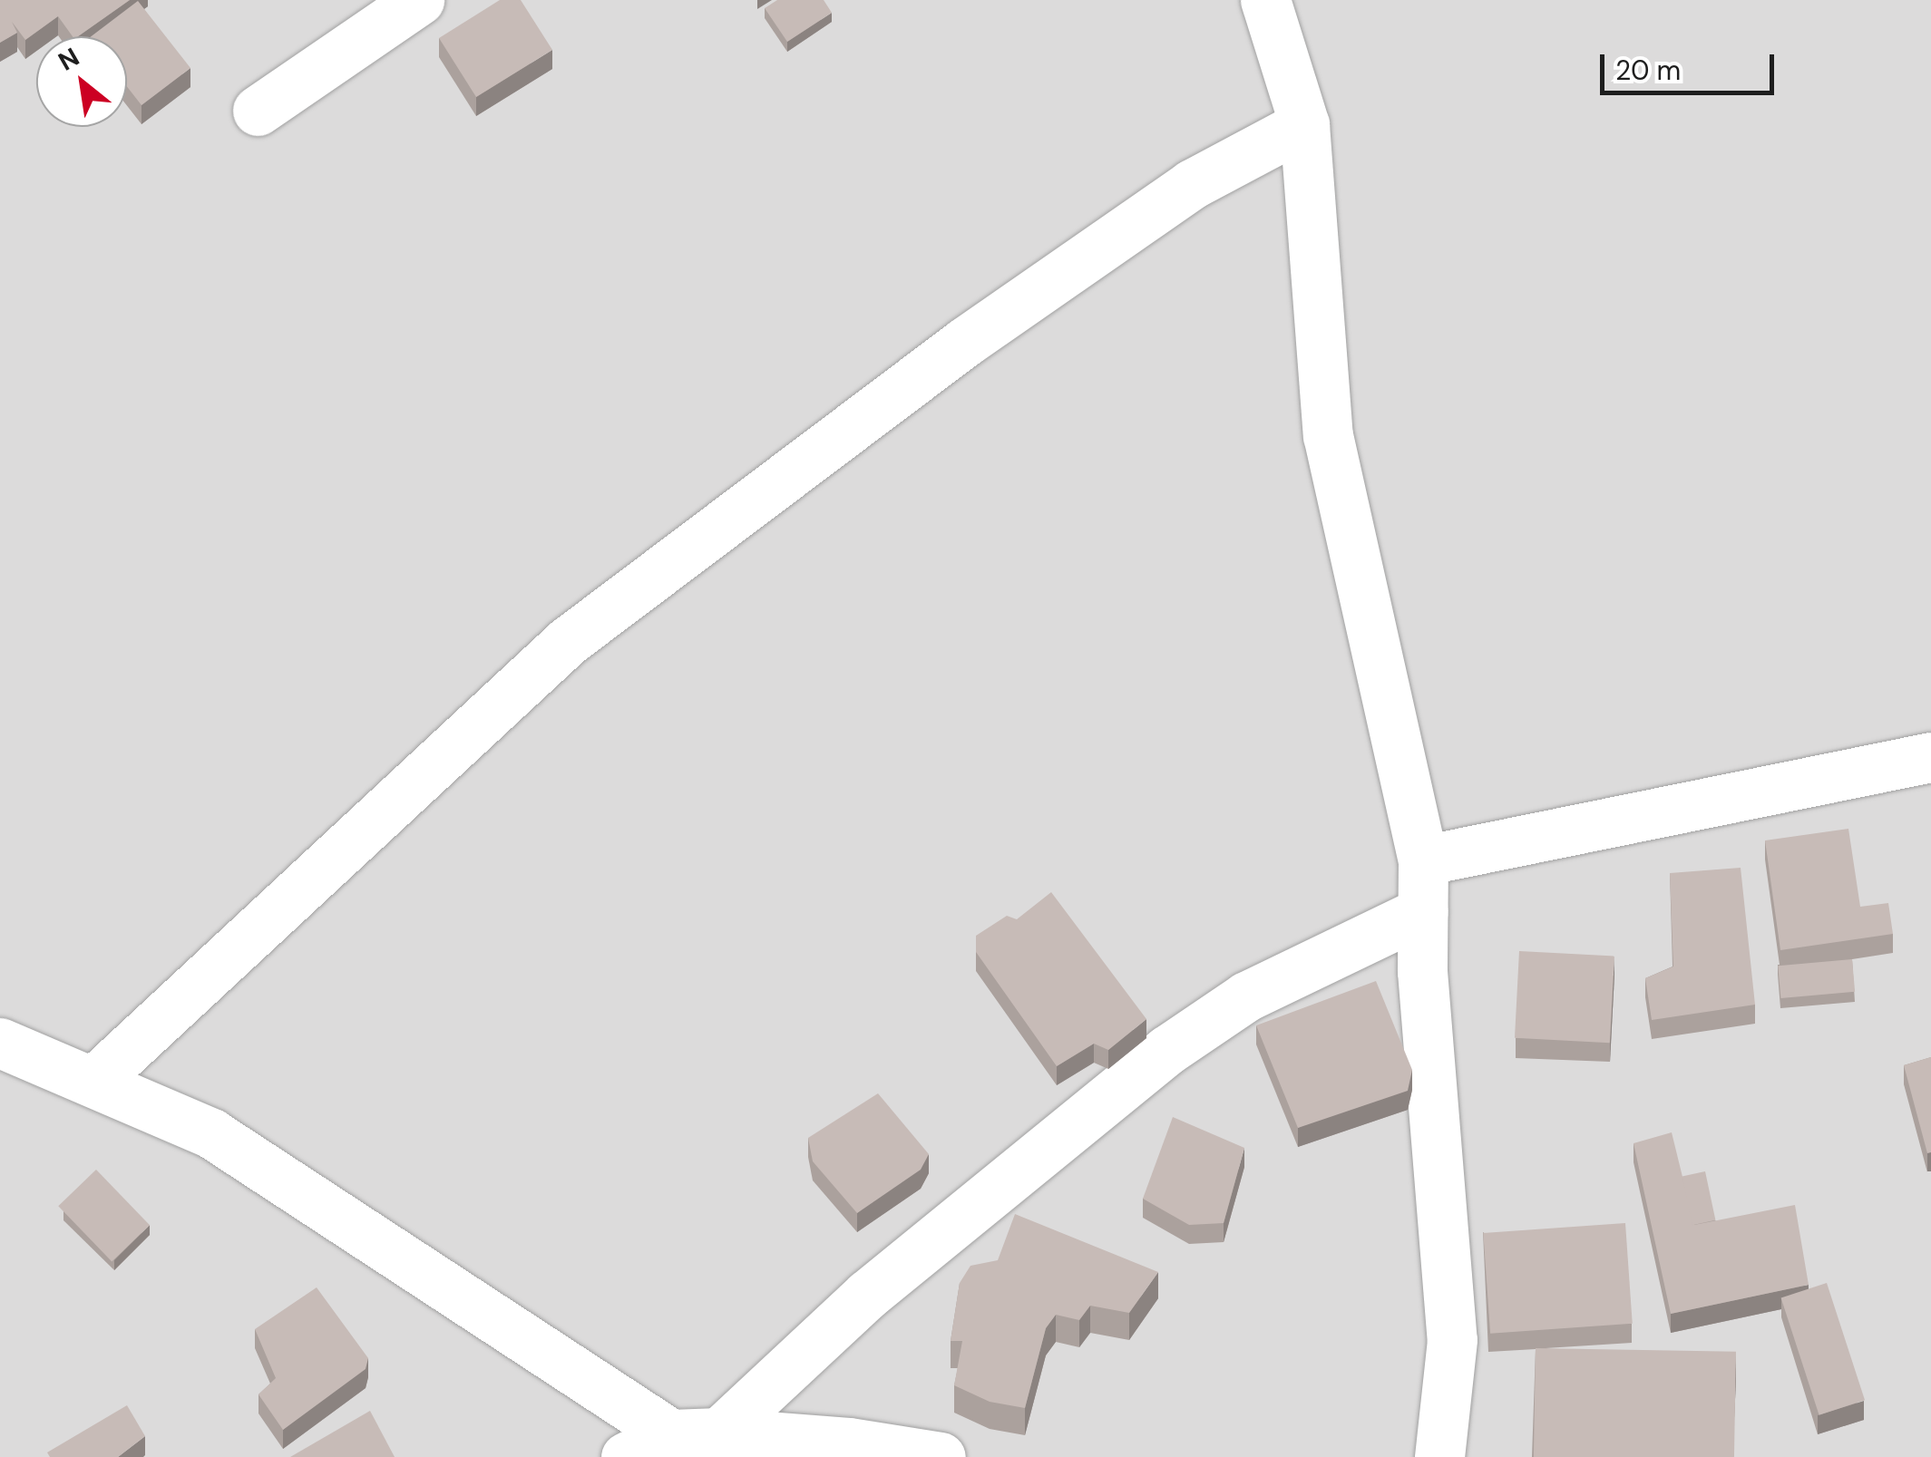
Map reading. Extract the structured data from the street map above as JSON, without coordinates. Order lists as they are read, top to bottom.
{
  "scale_bar": "20 m",
  "north": "top left"
}
